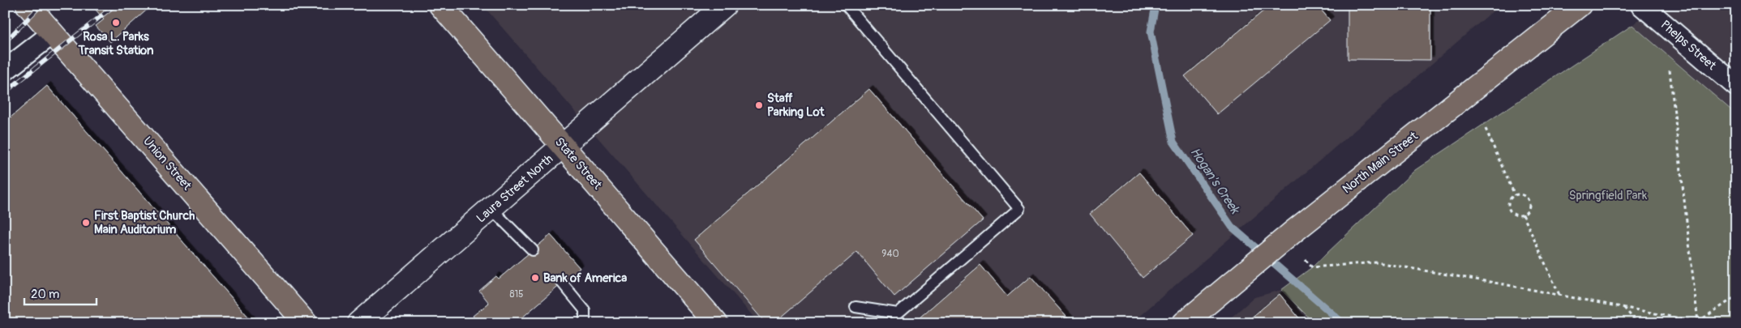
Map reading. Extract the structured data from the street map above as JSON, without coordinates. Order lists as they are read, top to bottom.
{
  "streets": {
    "main road": ["North Main Street", "Union Street", "State Street"],
    "street": ["Phelps Street", "Laura Street North"]
  },
  "crossings": [
    ["State Street", "Laura Street North"]
  ],
  "water": ["Hogan's Creek"],
  "parks": ["Springfield Park"],
  "places": [
    "Rosa L. Parks Transit Station",
    "Staff Parking Lot",
    "First Baptist Church Main Auditorium",
    "Bank of America"
  ],
  "house_numbers": ["940", "815"],
  "scale_bar": "20 m"
}
